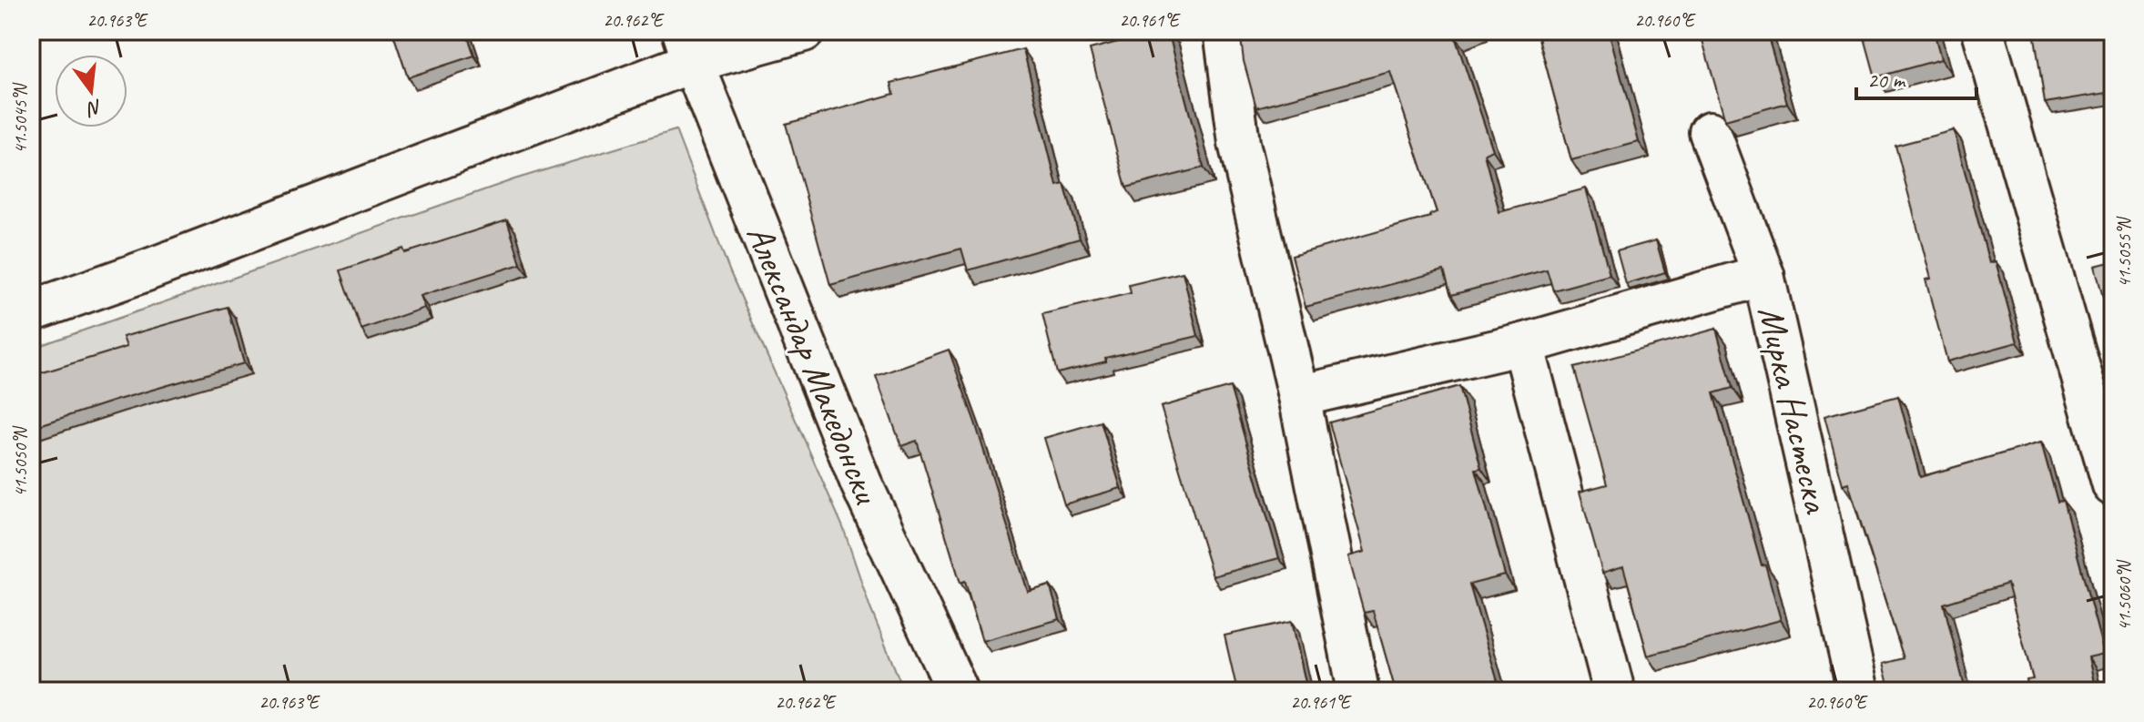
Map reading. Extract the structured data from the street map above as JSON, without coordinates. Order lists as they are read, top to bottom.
{
  "streets": {
    "street": ["Александар Македонски", "Мирка Настеска"]
  },
  "scale_bar": "20 m",
  "north": "bottom",
  "coordinates": [
    "20.963°E",
    "20.962°E",
    "20.961°E",
    "20.960°E",
    "41.5045°N",
    "41.5055°N",
    "41.5050°N",
    "41.5060°N"
  ]
}
